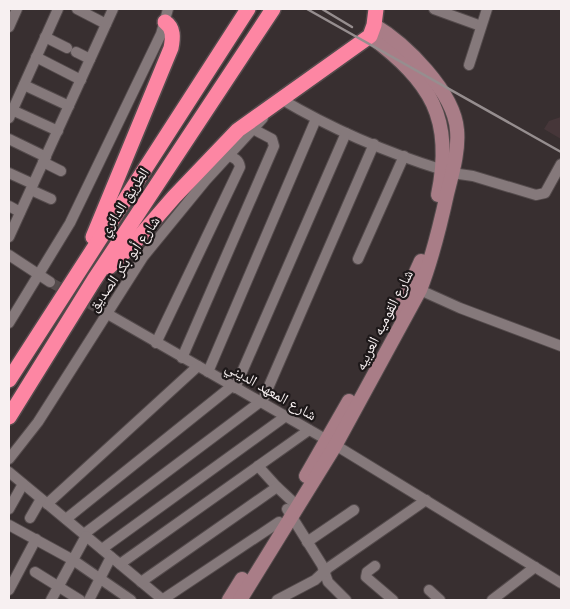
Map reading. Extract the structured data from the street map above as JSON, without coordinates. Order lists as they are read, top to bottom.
{
  "streets": {
    "highway": ["الطريق الدائري"],
    "street": ["شارع أبو بكر الصديق", "شارع القوميه العربيه", "شارع المعهد الديني"]
  },
  "crossings": [
    ["شارع أبو بكر الصديق", "شارع المعهد الديني"],
    ["شارع القوميه العربيه", "شارع المعهد الديني"]
  ]
}
